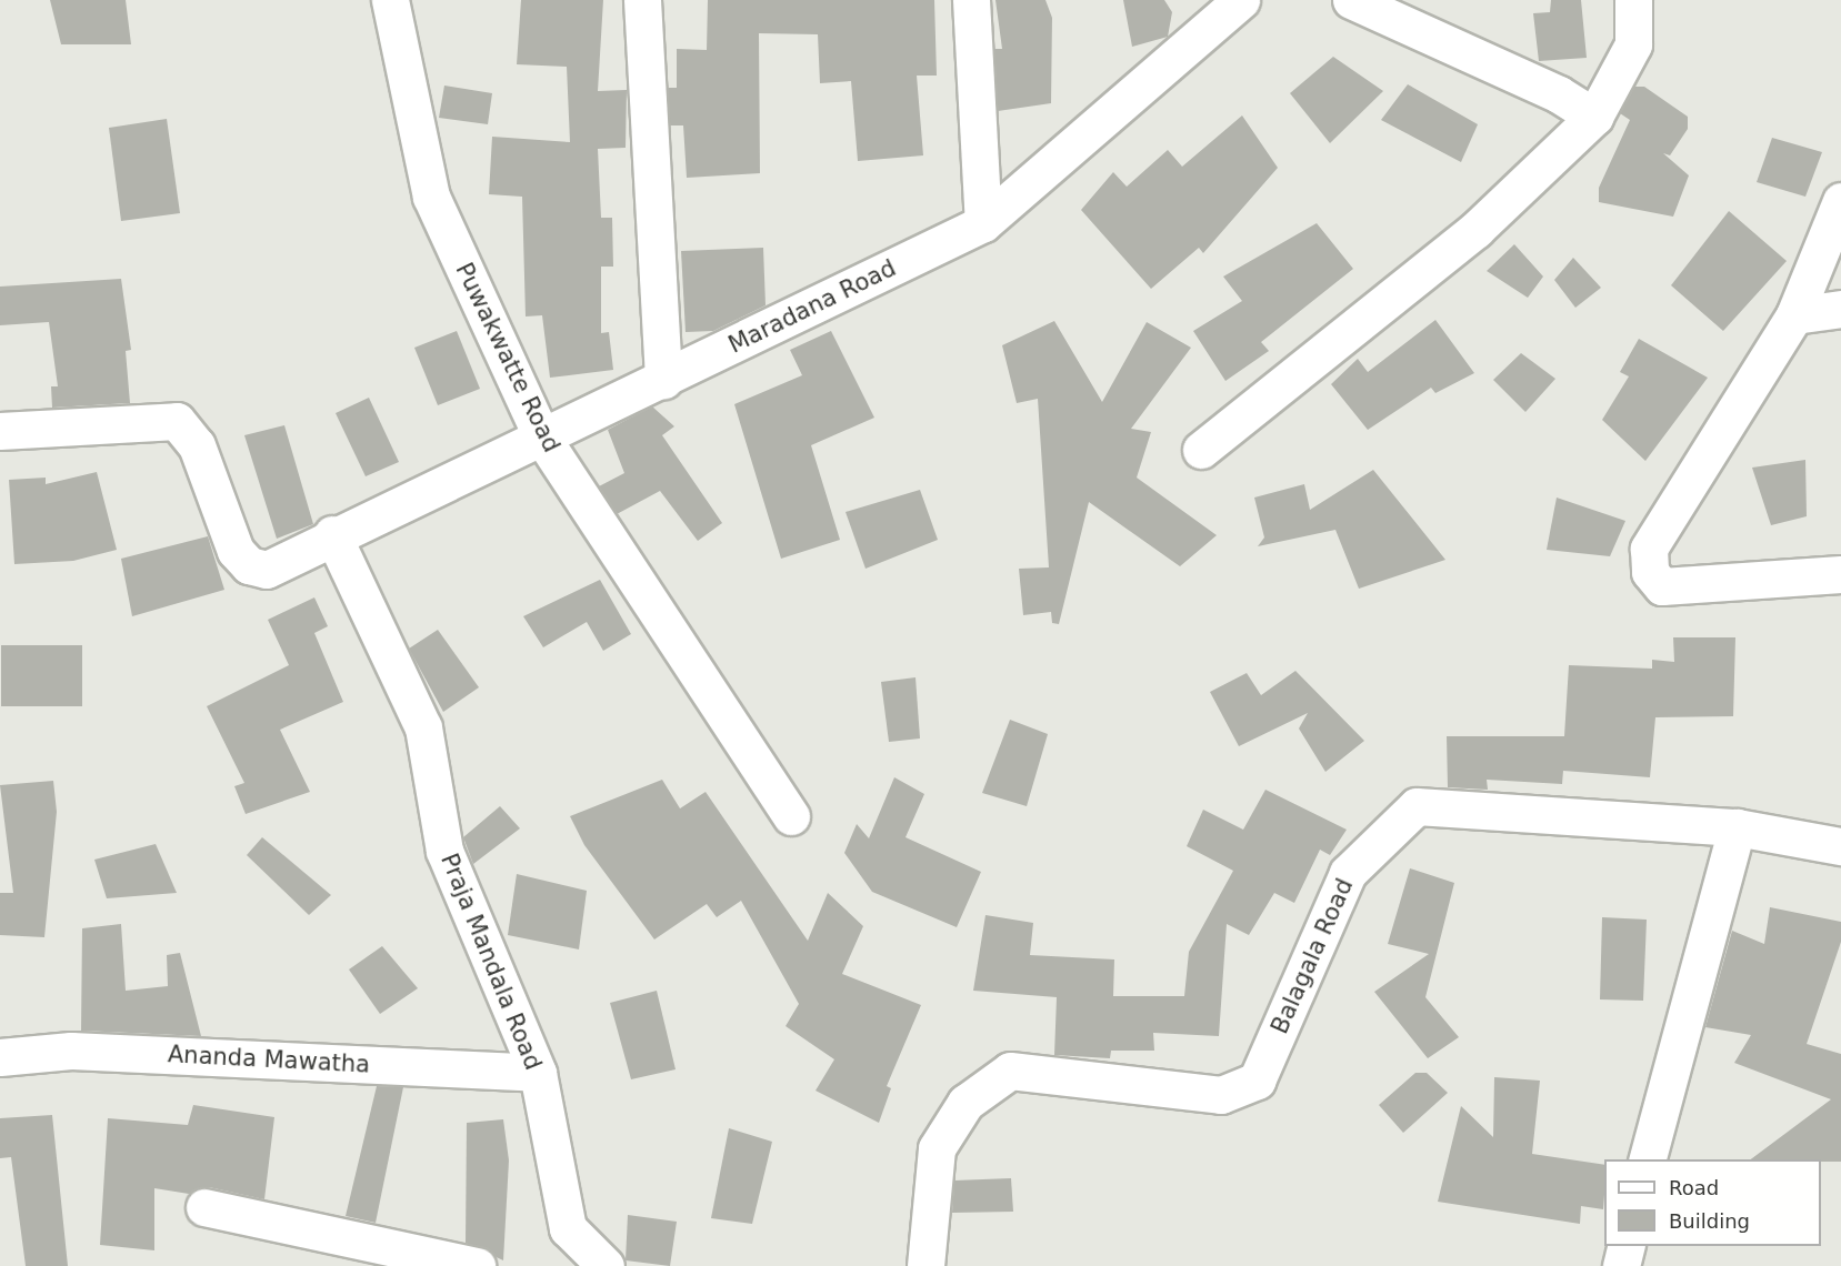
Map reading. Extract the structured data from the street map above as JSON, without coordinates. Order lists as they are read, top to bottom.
{
  "streets": {
    "street": [
      "Maradana Road",
      "Puwakwatte Road",
      "Balagala Road",
      "Praja Mandala Road",
      "Ananda Mawatha"
    ]
  },
  "crossings": [
    ["Maradana Road", "Puwakwatte Road"],
    ["Maradana Road", "Praja Mandala Road"],
    ["Praja Mandala Road", "Ananda Mawatha"]
  ],
  "legend": ["Road", "Building"]
}
